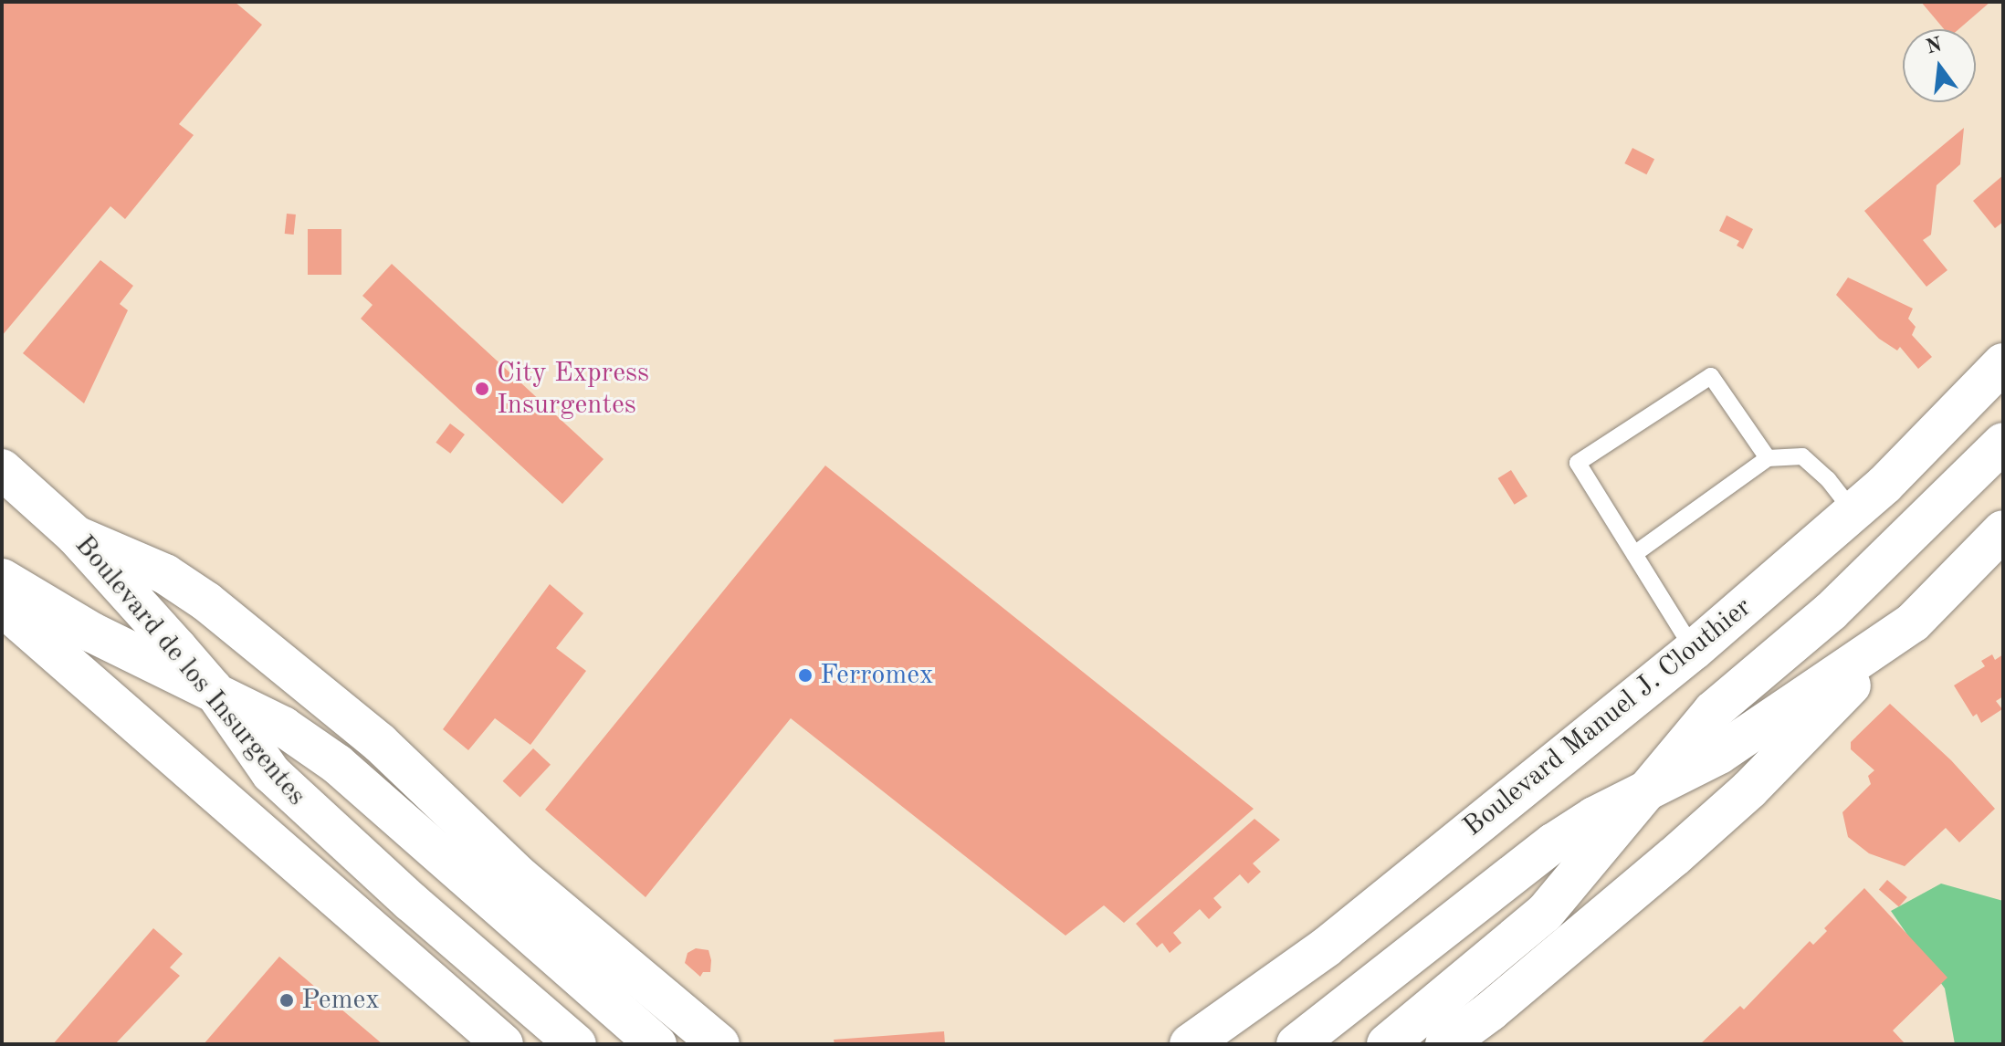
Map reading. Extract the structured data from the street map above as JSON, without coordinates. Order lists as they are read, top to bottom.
{
  "streets": {
    "main road": ["Boulevard de los Insurgentes", "Boulevard Manuel J. Clouthier"]
  },
  "places": ["City Express Insurgentes", "Ferromex", "Pemex"],
  "north": "top"
}
